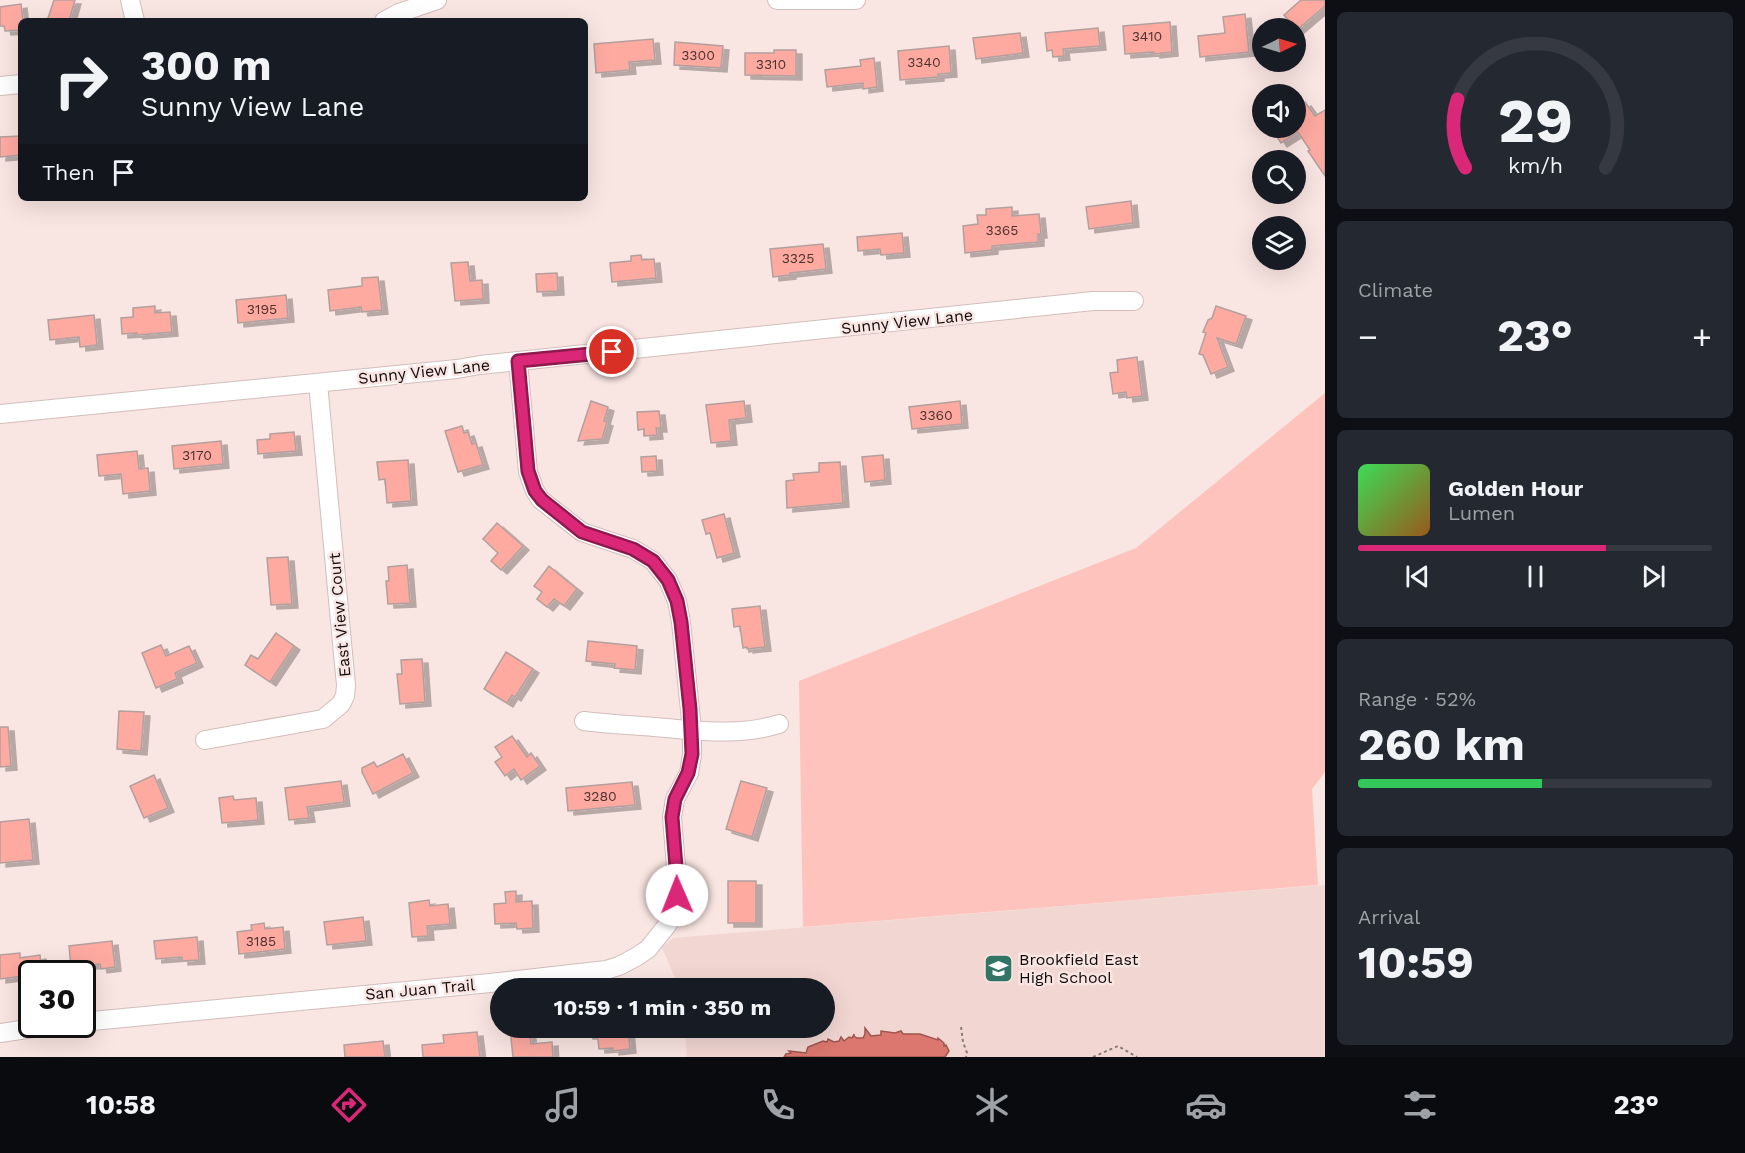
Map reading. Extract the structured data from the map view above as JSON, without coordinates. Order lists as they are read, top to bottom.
{
  "streets": {
    "street": ["Sunny View Lane", "East View Court", "San Juan Trail"]
  },
  "crossings": [
    ["Sunny View Lane", "East View Court"],
    ["Sunny View Lane", "San Juan Trail"]
  ],
  "places": {
    "school or university": ["Brookfield East High School"]
  },
  "house_numbers": [
    "3410",
    "3300",
    "3340",
    "3310",
    "3365",
    "3325",
    "3195",
    "3360",
    "3170",
    "3280",
    "3185"
  ],
  "north": "right",
  "page": {
    "turn": ["300 m", "Sunny View Lane"],
    "then": "Then",
    "tile": [
      "Climate",
      ["Range · 52%", "260 km"],
      ["Arrival", "10:59"]
    ],
    "heat": ["−", "23°", "+"],
    "song": ["Golden Hour", "Lumen"],
    "limit": "30",
    "trip": "10:59 · 1 min · 350 m",
    "tabs": ["10:58", "23°"],
    "gauge": ["29", "km/h"]
  }
}
